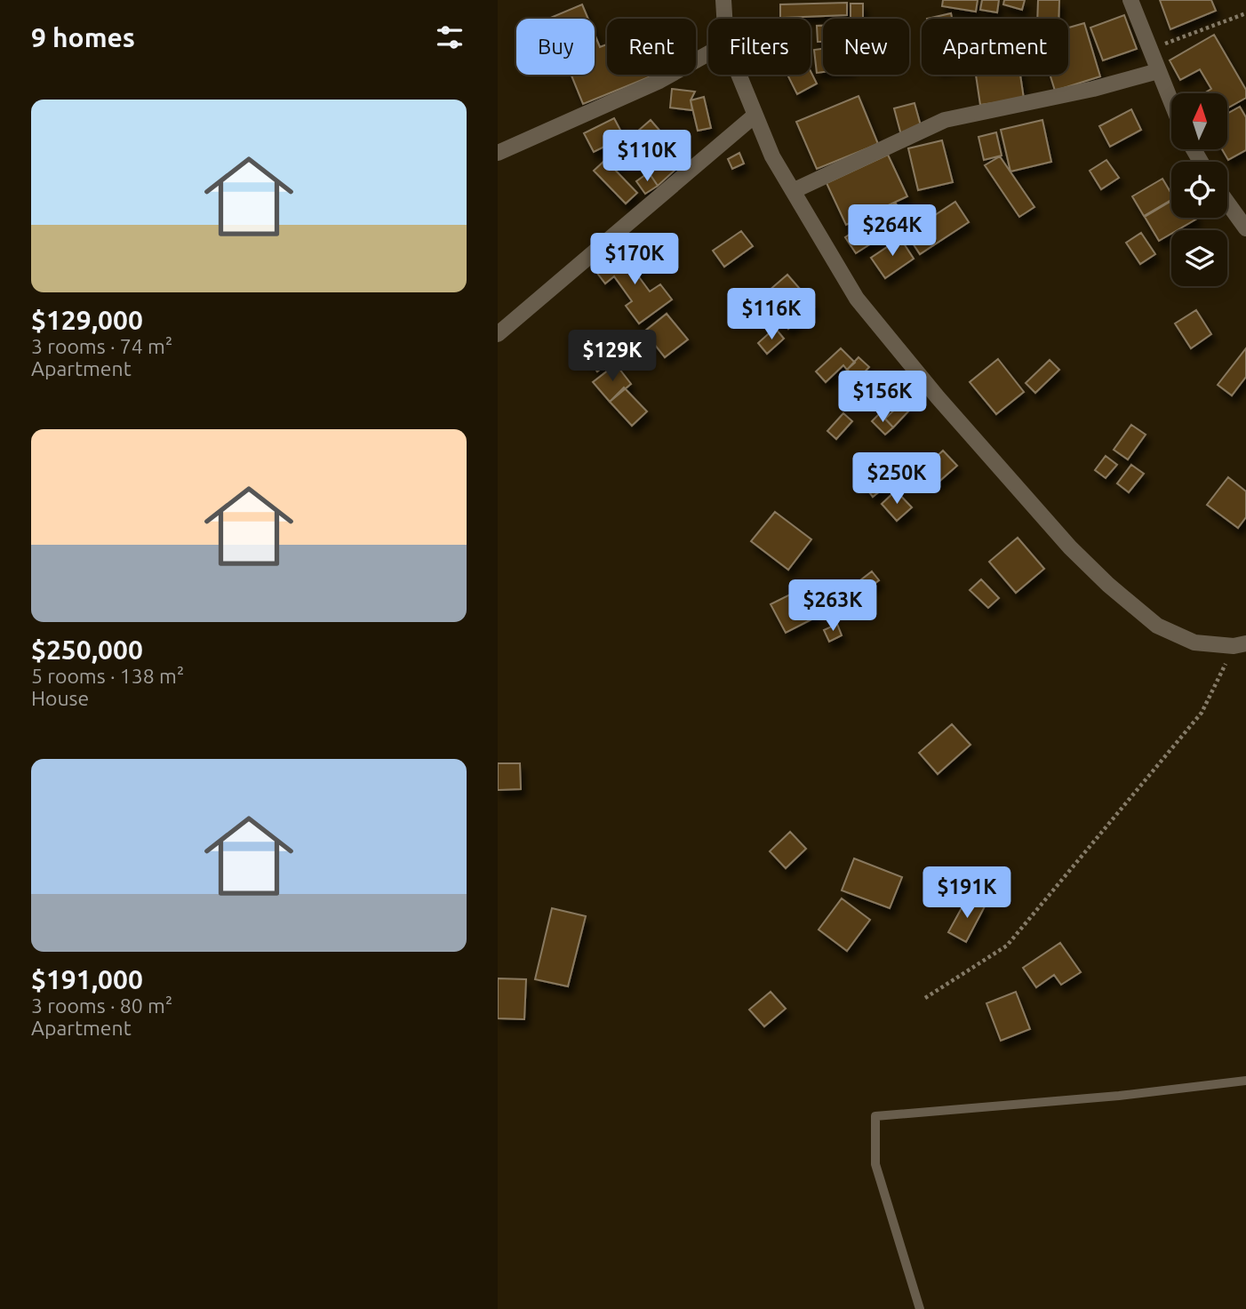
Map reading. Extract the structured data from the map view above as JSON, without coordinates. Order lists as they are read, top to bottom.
{
  "north": "top",
  "page": {
    "heading": "9 homes",
    "chip": [
      "Buy",
      "Rent",
      "Filters",
      "New",
      "Apartment"
    ],
    "list": [
      {
        "name": "$129,000",
        "note": "3 rooms · 74 m² · Apartment"
      },
      {
        "name": "$250,000",
        "note": "5 rooms · 138 m² · House"
      },
      {
        "name": "$191,000",
        "note": "3 rooms · 80 m² · Apartment"
      }
    ],
    "price": [
      "$110K",
      "$264K",
      "$170K",
      "$116K",
      "$129K",
      "$156K",
      "$250K",
      "$263K",
      "$191K"
    ]
  }
}
